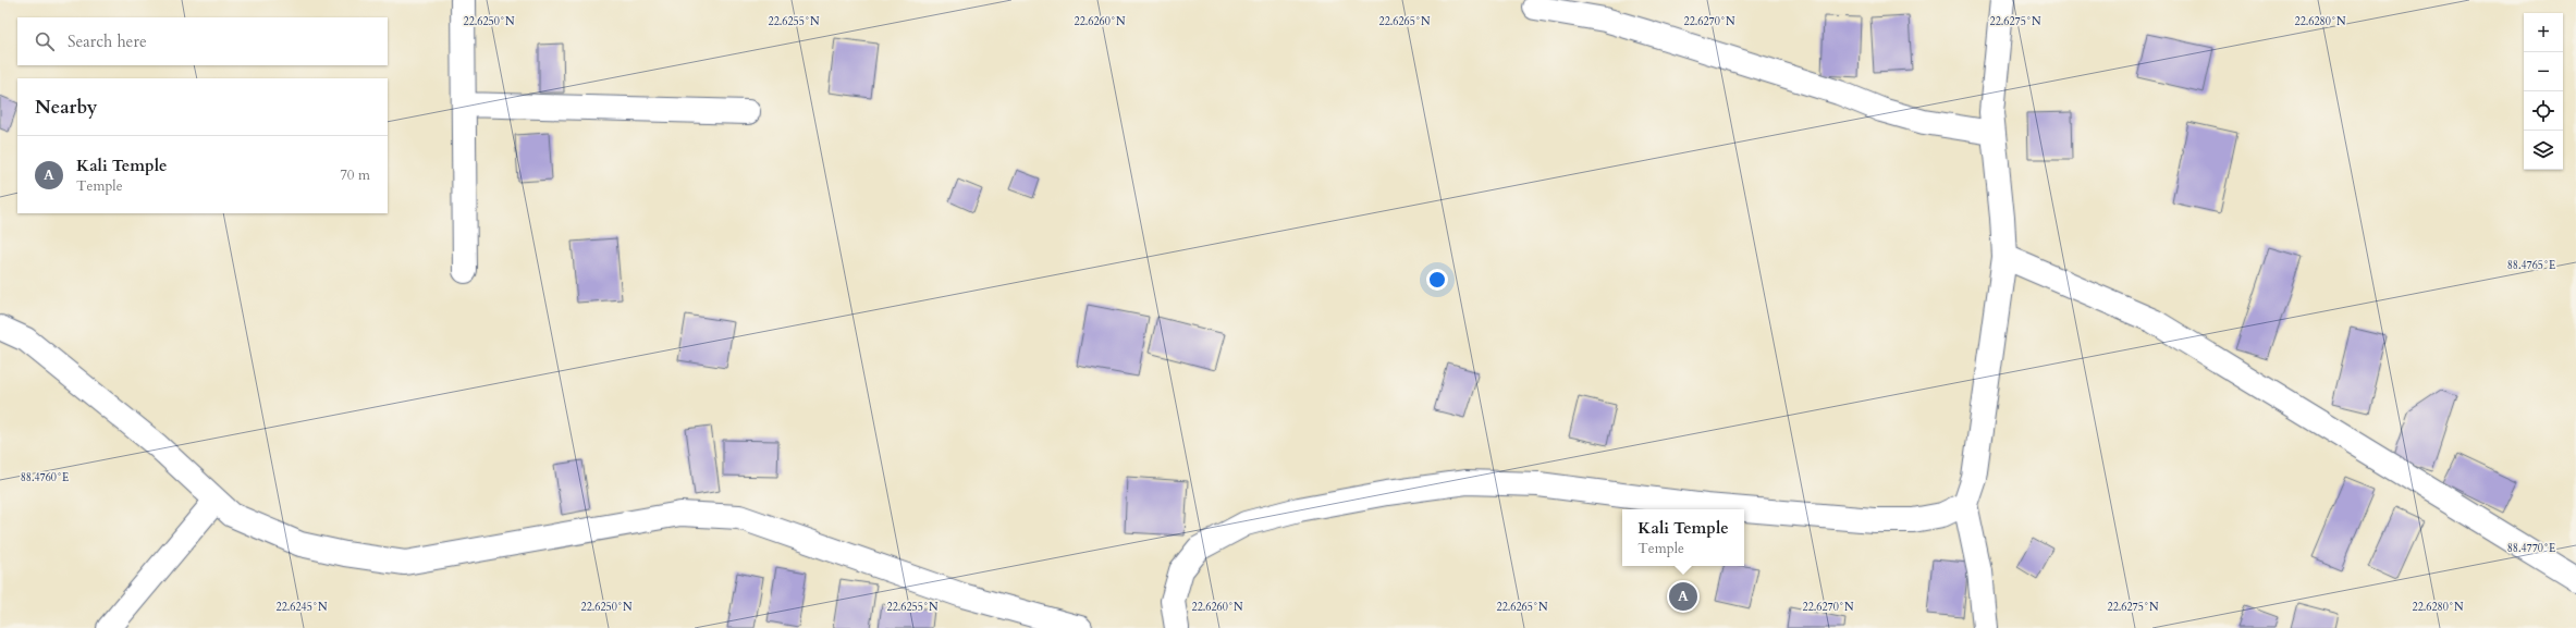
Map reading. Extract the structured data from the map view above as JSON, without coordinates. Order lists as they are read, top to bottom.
{
  "page": {
    "map_buttons": ["+", "−"],
    "search": "Search here",
    "heading": "Nearby",
    "list": [
      {
        "mark": "A",
        "name": "Kali Temple",
        "note": "Temple",
        "value": "70 m"
      }
    ],
    "popup": ["Kali Temple", "Temple"],
    "pins": "A"
  },
  "coordinates": [
    "22.6250°N",
    "22.6255°N",
    "22.6260°N",
    "22.6265°N",
    "22.6270°N",
    "22.6275°N",
    "22.6280°N",
    "88.4765°E",
    "88.4760°E",
    "88.4770°E",
    "22.6245°N"
  ]
}
